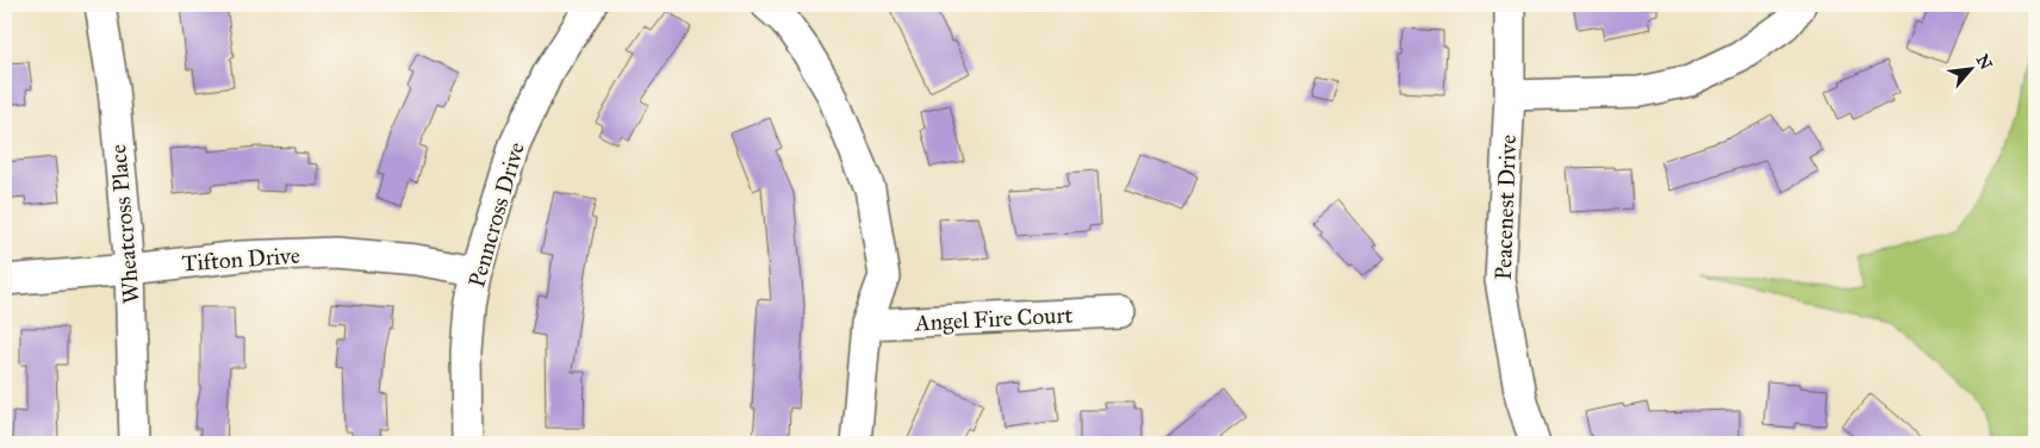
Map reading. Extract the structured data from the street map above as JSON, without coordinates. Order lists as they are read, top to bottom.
{
  "streets": {
    "street": [
      "Peacenest Drive",
      "Penncross Drive",
      "Wheatcross Place",
      "Tifton Drive",
      "Angel Fire Court"
    ]
  },
  "crossings": [
    ["Penncross Drive", "Tifton Drive"],
    ["Wheatcross Place", "Tifton Drive"]
  ],
  "north": "top right"
}
